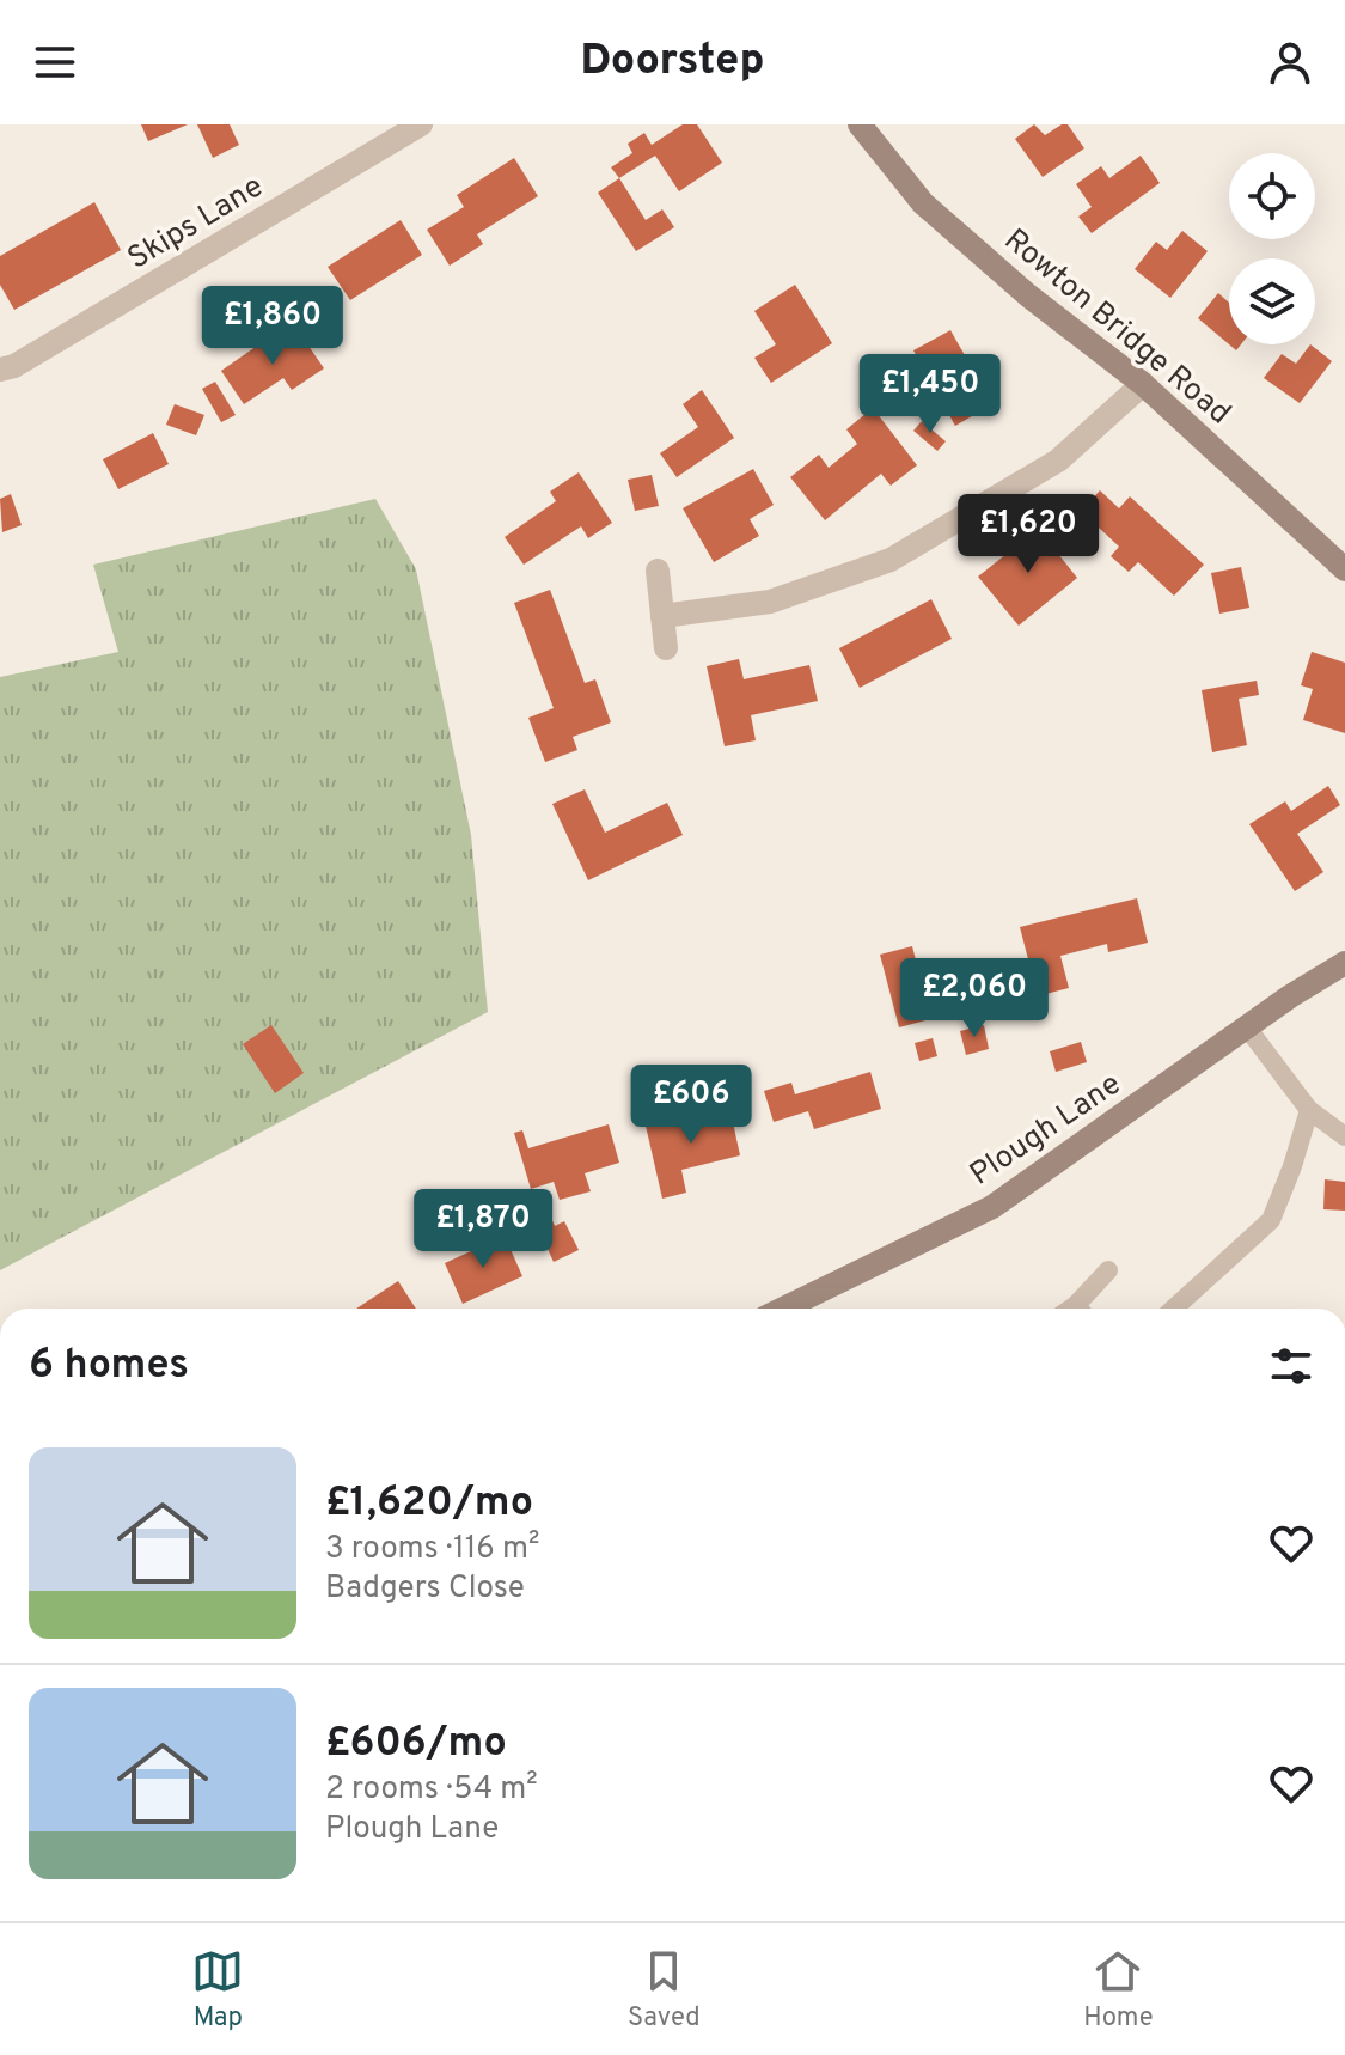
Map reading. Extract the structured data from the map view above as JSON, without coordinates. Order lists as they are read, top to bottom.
{
  "streets": {
    "street": ["Skips Lane", "Rowton Bridge Road", "Plough Lane"]
  },
  "page": {
    "header": "Doorstep",
    "price": [
      "£1,860",
      "£1,450",
      "£1,620",
      "£2,060",
      "£606",
      "£1,870"
    ],
    "heading": "6 homes",
    "list": [
      {
        "name": "£1,620/mo",
        "note": "3 rooms · 116 m² · Badgers Close"
      },
      {
        "name": "£606/mo",
        "note": "2 rooms · 54 m² · Plough Lane"
      }
    ],
    "tabs": ["Map", "Saved", "Home"]
  }
}
